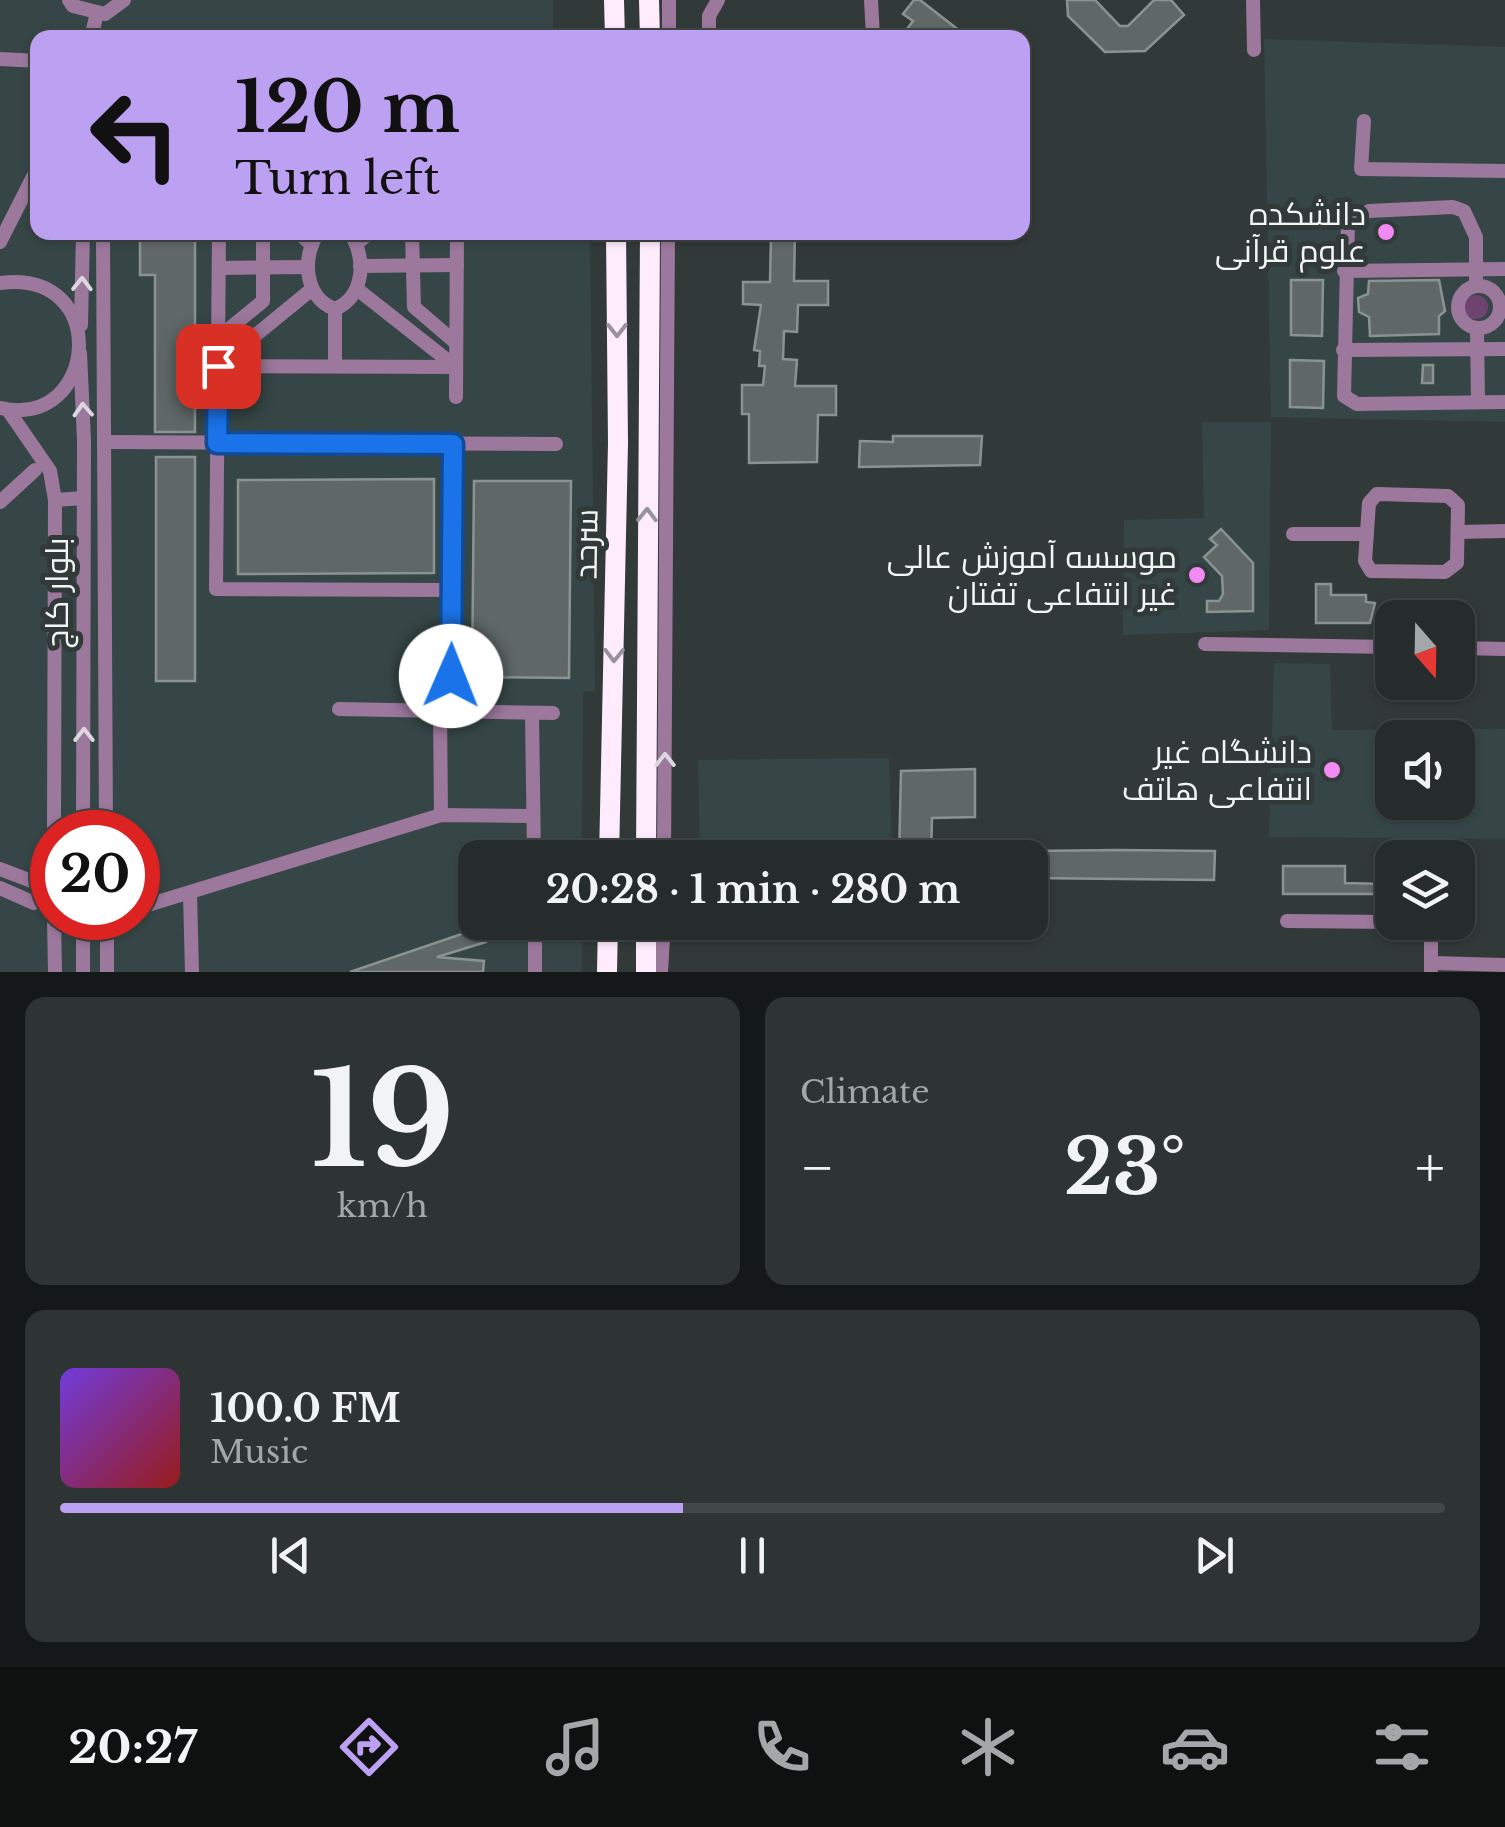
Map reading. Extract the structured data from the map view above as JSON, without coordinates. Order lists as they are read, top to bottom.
{
  "streets": {
    "highway": ["سرحد"],
    "street": ["بلوار کاج"]
  },
  "places": ["دانشکده علوم قرآنی", "موسسه آموزش عالی غیر انتفاعی تفتان", "دانشگاه غیر انتفاعی هاتف"],
  "north": "bottom",
  "page": {
    "turn": ["120 m", "Turn left"],
    "limit": "20",
    "trip": "20:28 · 1 min · 280 m",
    "tile": [
      ["19", "km/h"],
      "Climate"
    ],
    "heat": ["−", "23°", "+"],
    "song": ["100.0 FM", "Music"],
    "tabs": "20:27"
  }
}
